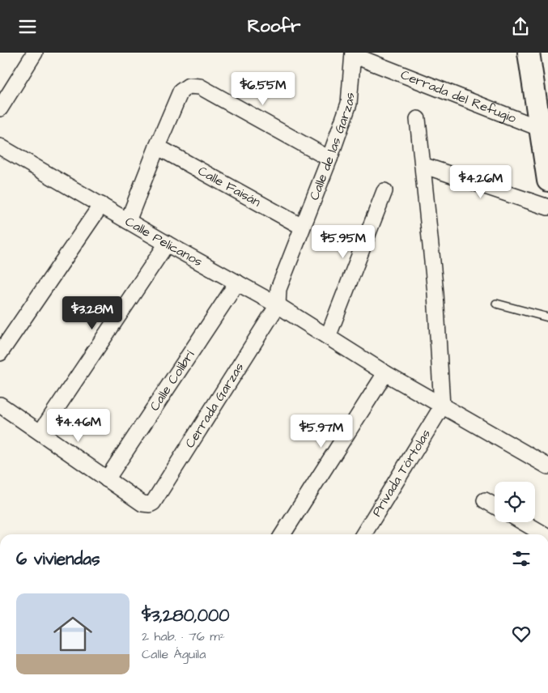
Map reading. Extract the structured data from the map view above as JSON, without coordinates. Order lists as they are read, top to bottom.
{
  "streets": {
    "street": [
      "Cerrada del Refugio",
      "Calle de las Garzas",
      "Calle Faisán",
      "Calle Pelicanos",
      "Calle Colibrí",
      "Cerrada Garzas",
      "Privada Tórtolas"
    ]
  },
  "crossings": [
    ["Cerrada del Refugio", "Calle de las Garzas"],
    ["Calle de las Garzas", "Calle Faisán"],
    ["Calle de las Garzas", "Calle Pelicanos"],
    ["Calle de las Garzas", "Cerrada Garzas"],
    ["Calle Pelicanos", "Calle Colibrí"],
    ["Calle Pelicanos", "Cerrada Garzas"],
    ["Calle Pelicanos", "Privada Tórtolas"],
    ["Calle Colibrí", "Cerrada Garzas"]
  ],
  "page": {
    "header": "Roofr",
    "price": [
      "$6.55M",
      "$4.26M",
      "$5.95M",
      "$3.28M",
      "$4.46M",
      "$5.97M"
    ],
    "heading": "6 viviendas",
    "list": [
      {
        "name": "$3,280,000",
        "note": "2 hab. · 76 m² · Calle Águila"
      }
    ]
  }
}
